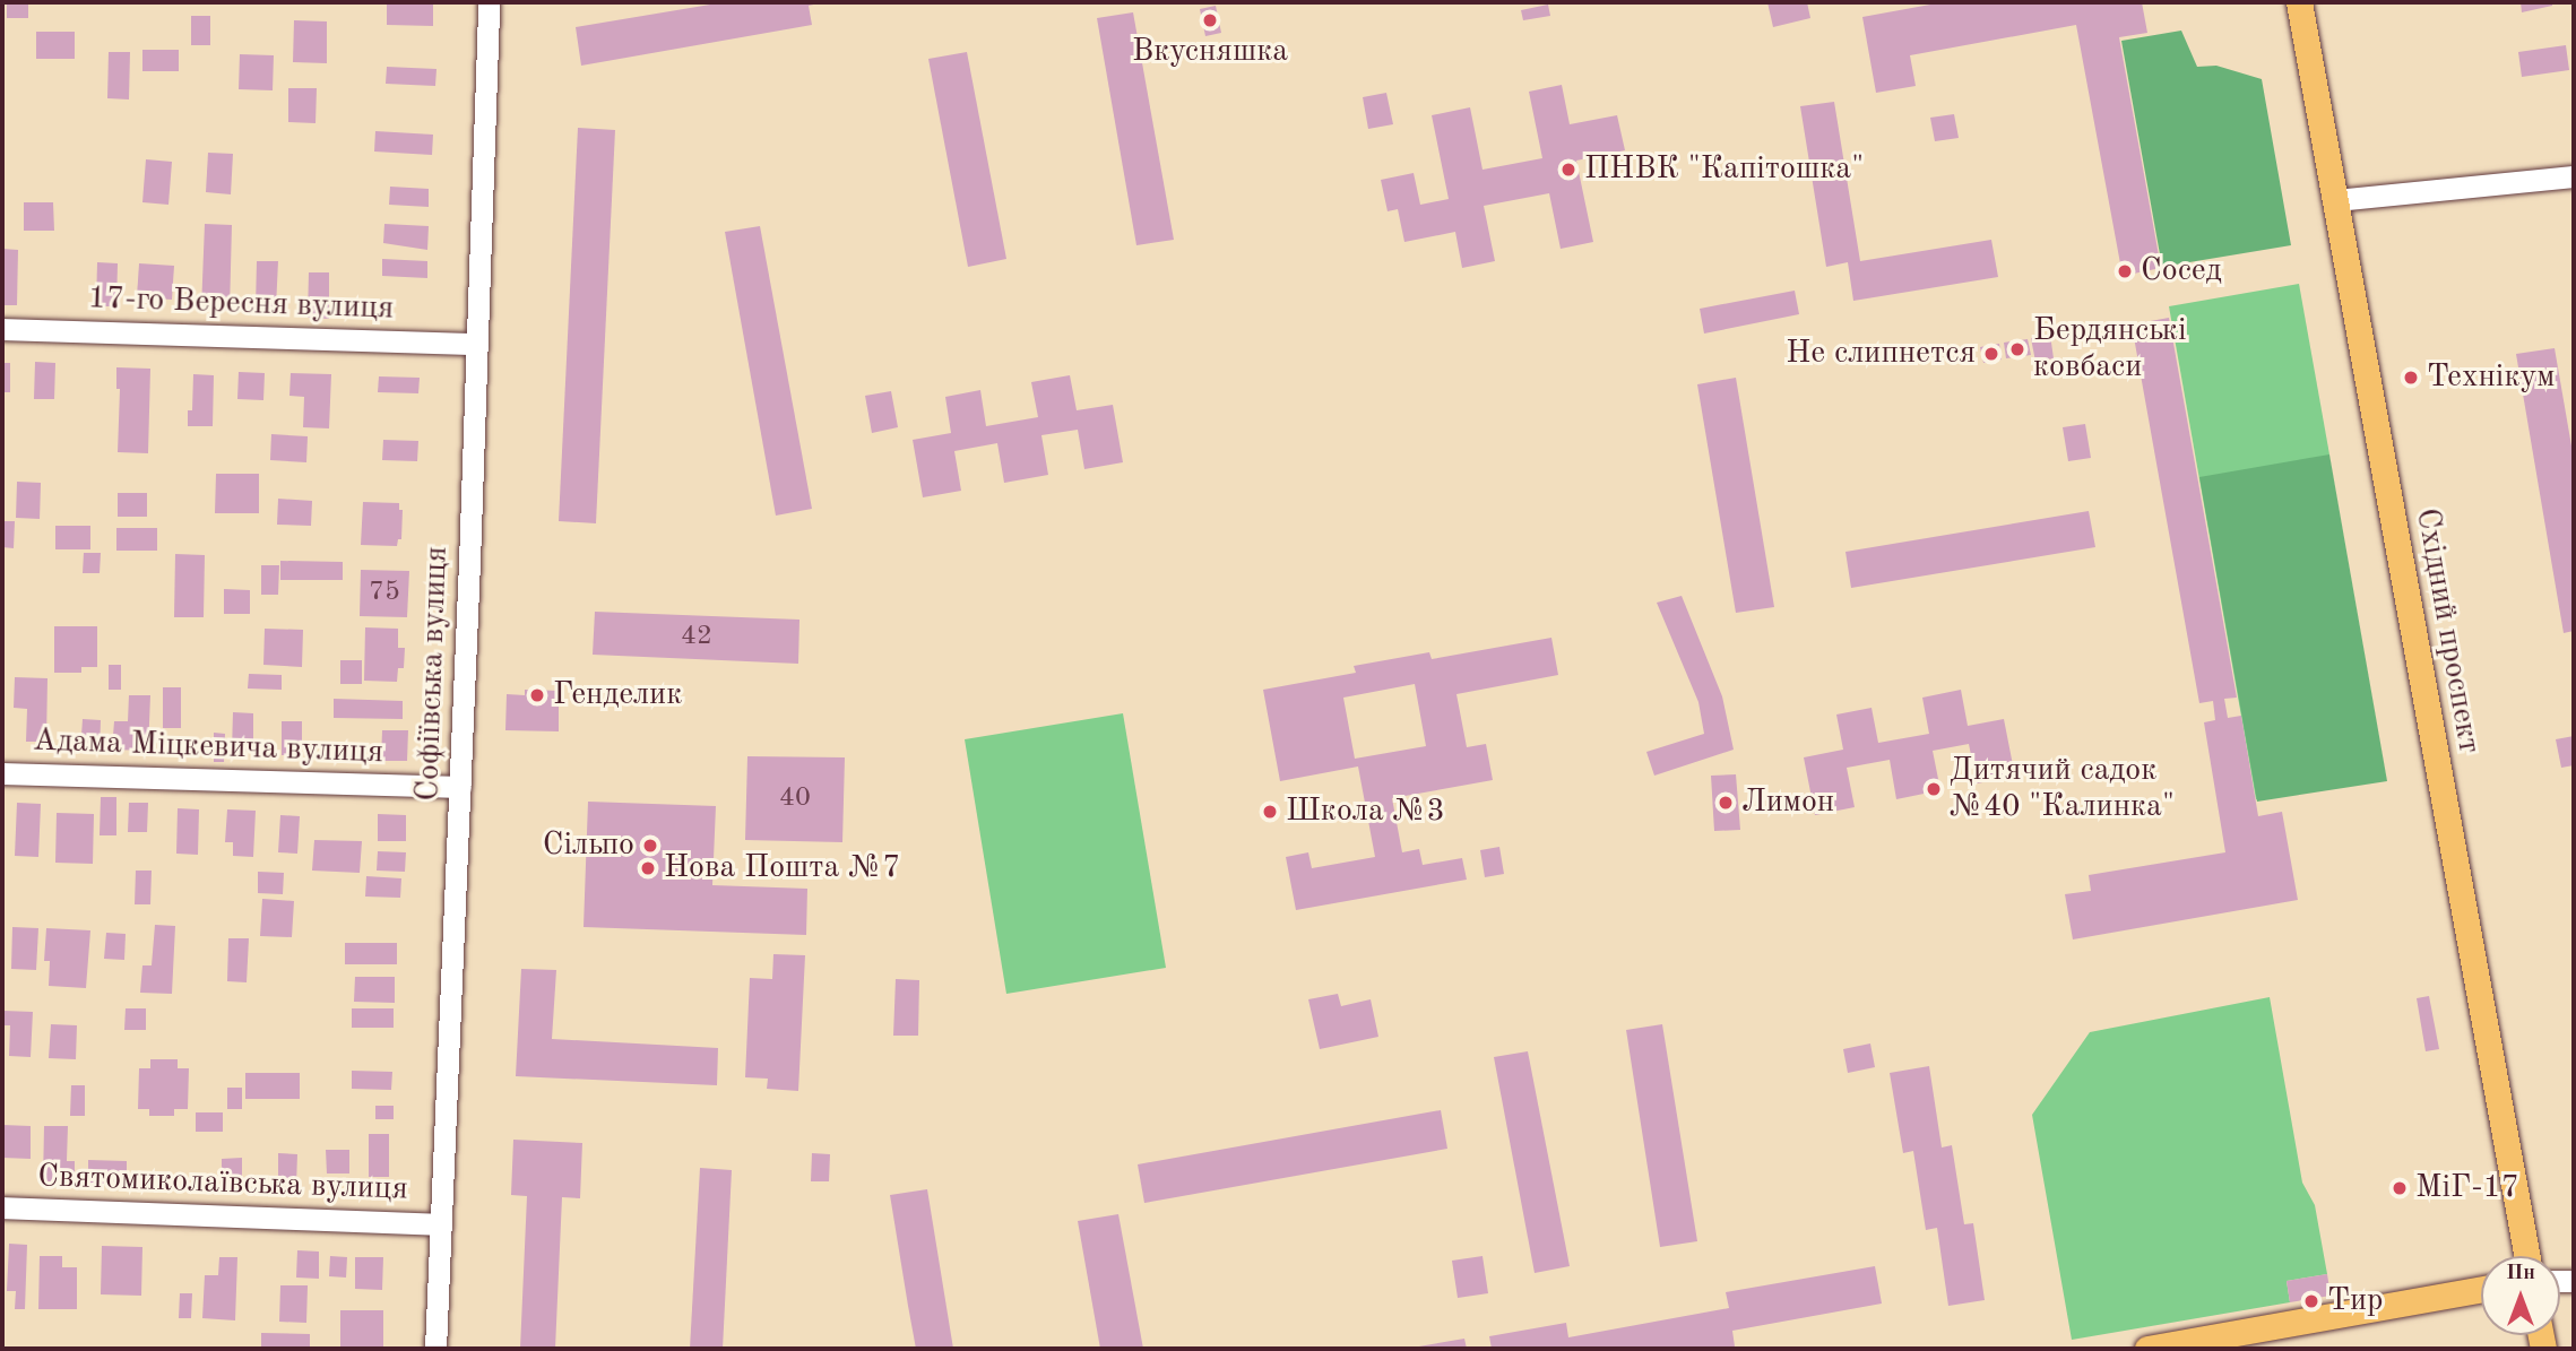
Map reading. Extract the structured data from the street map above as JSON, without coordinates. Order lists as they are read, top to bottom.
{
  "streets": {
    "main road": ["Східний проспект"],
    "street": [
      "17-го Вересня вулиця",
      "Софіївська вулиця",
      "Адама Міцкевича вулиця",
      "Святомиколаївська вулиця"
    ]
  },
  "crossings": [
    ["17-го Вересня вулиця", "Софіївська вулиця"],
    ["Софіївська вулиця", "Адама Міцкевича вулиця"],
    ["Софіївська вулиця", "Святомиколаївська вулиця"]
  ],
  "places": [
    "Вкусняшка",
    "ПНВК \"Капітошка\"",
    "Сосед",
    "Бердянські ковбаси",
    "Не слипнется",
    "Технікум",
    "Генделик",
    "Дитячий садок №40 \"Калинка\"",
    "Лимон",
    "Школа №3",
    "Сільпо",
    "Нова Пошта №7",
    "МіГ-17",
    "Тир"
  ],
  "house_numbers": ["75", "42", "40"],
  "north": "top"
}
